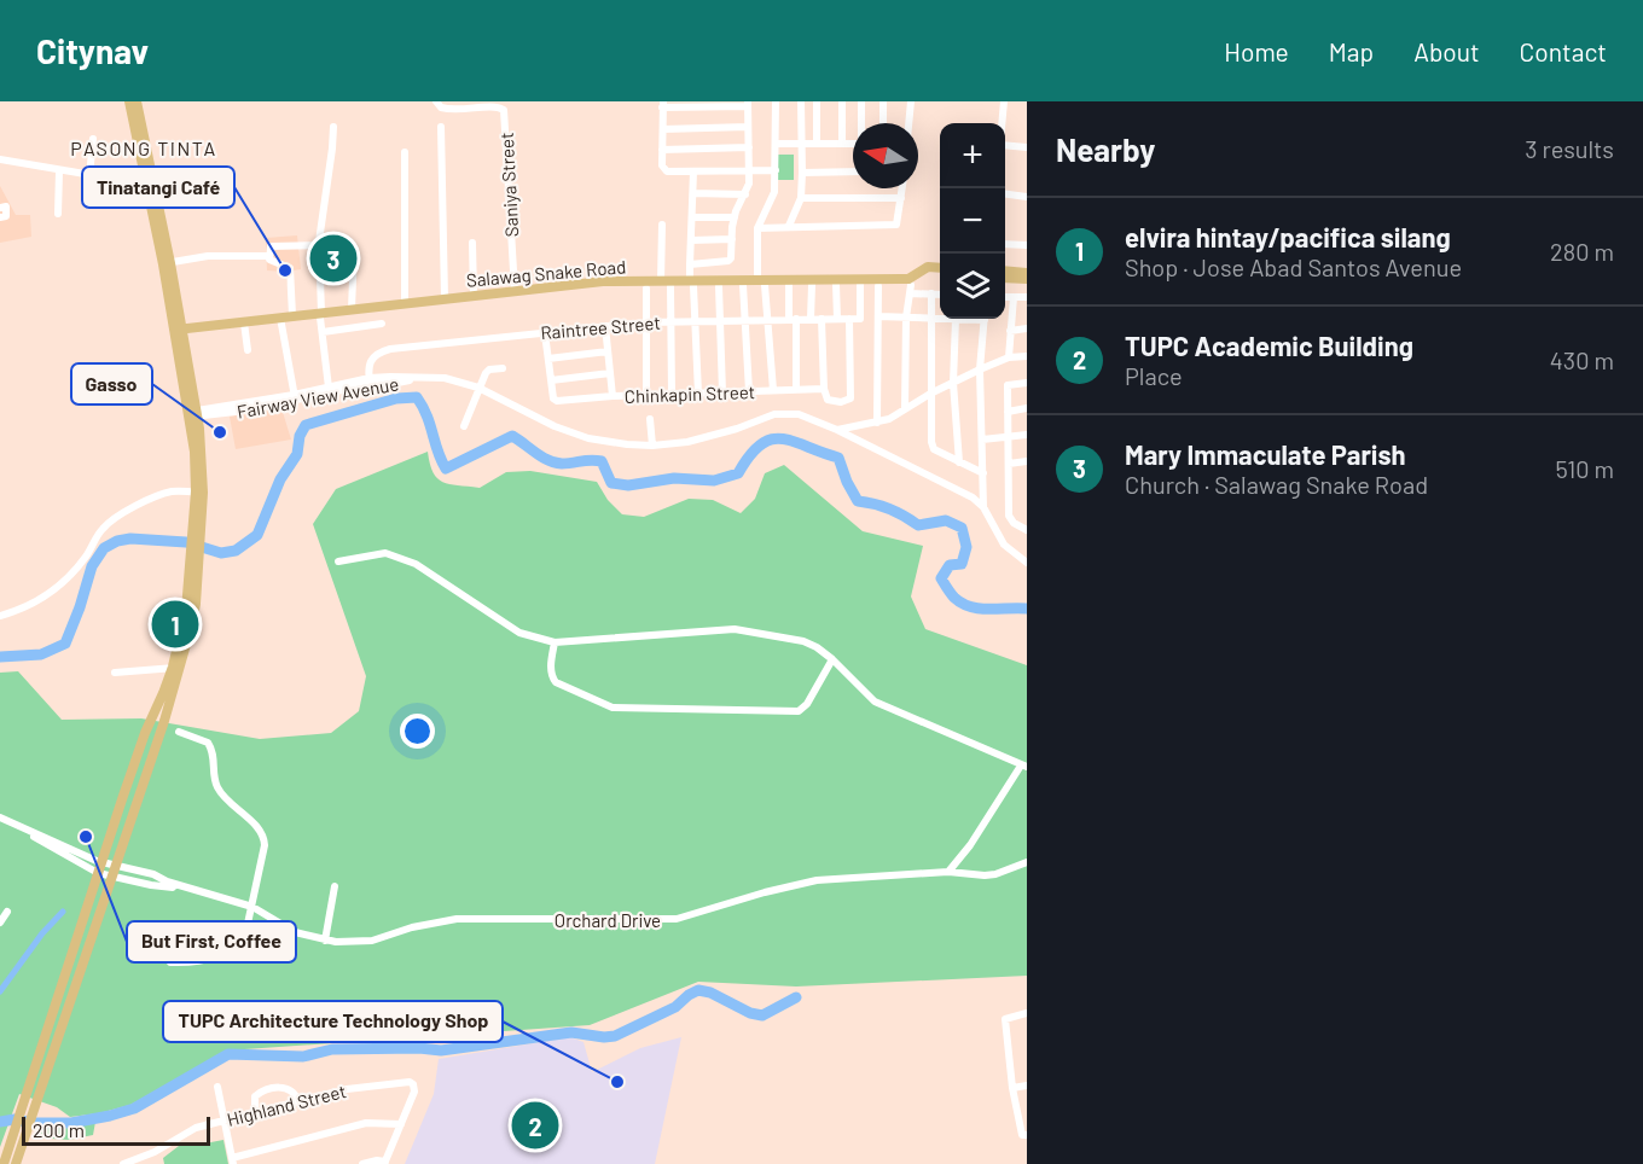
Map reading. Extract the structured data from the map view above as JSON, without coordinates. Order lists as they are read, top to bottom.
{
  "streets": {
    "main road": ["Salawag Snake Road"],
    "street": [
      "Saniya Street",
      "Raintree Street",
      "Chinkapin Street",
      "Fairway View Avenue",
      "Orchard Drive",
      "Highland Street"
    ]
  },
  "crossings": [
    ["Saniya Street", "Salawag Snake Road"],
    ["Raintree Street", "Fairway View Avenue"]
  ],
  "districts": ["PASONG TINTA"],
  "places": [
    "Tinatangi Café",
    "Gasso",
    "But First, Coffee",
    "TUPC Architecture Technology Shop"
  ],
  "scale_bar": "200 m",
  "north": "left",
  "page": {
    "header": "Citynav",
    "nav": [
      "Home",
      "Map",
      "About",
      "Contact"
    ],
    "heading": ["Nearby", "3 results"],
    "map_buttons": ["+", "−"],
    "list": [
      {
        "mark": "1",
        "name": "elvira hintay/pacifica silang",
        "note": "Shop · Jose Abad Santos Avenue",
        "value": "280 m"
      },
      {
        "mark": "2",
        "name": "TUPC Academic Building",
        "note": "Place",
        "value": "430 m"
      },
      {
        "mark": "3",
        "name": "Mary Immaculate Parish",
        "note": "Church · Salawag Snake Road",
        "value": "510 m"
      }
    ],
    "pins": ["3", "1", "2"],
    "scale": "200 m"
  }
}
